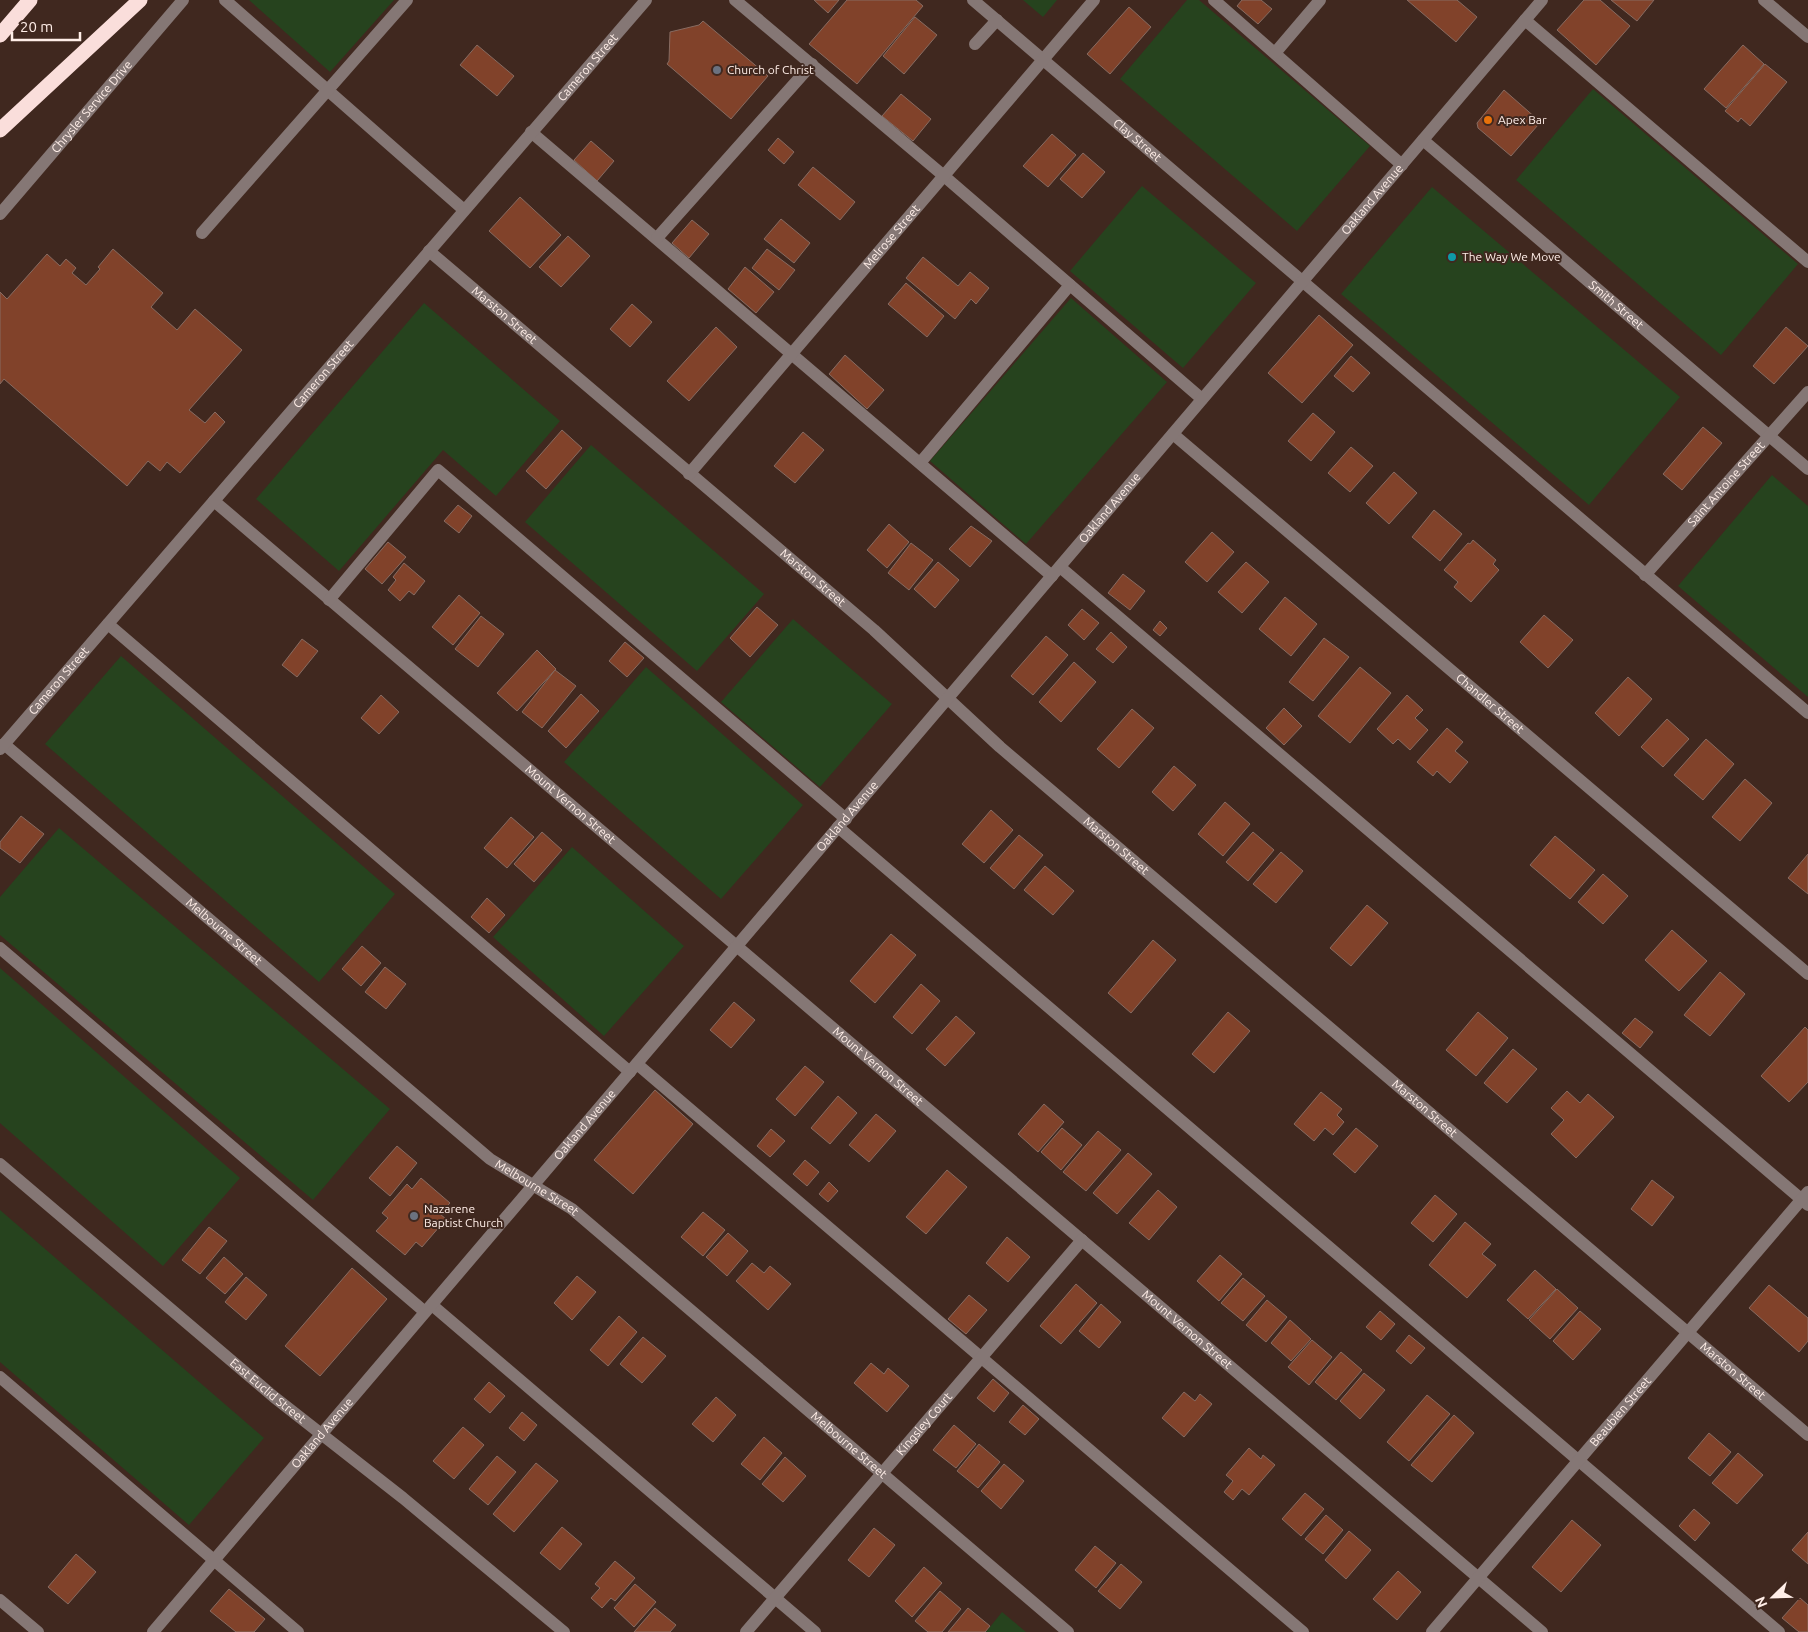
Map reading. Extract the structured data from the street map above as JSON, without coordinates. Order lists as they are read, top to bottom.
{
  "streets": {
    "street": [
      "Cameron Street",
      "Chrysler Service Drive",
      "Clay Street",
      "Oakland Avenue",
      "Melrose Street",
      "Smith Street",
      "Marston Street",
      "Saint Antoine Street",
      "Chandler Street",
      "Mount Vernon Street",
      "Melbourne Street",
      "East Euclid Street",
      "Beaubien Street",
      "Kingsley Court"
    ]
  },
  "crossings": [
    ["Cameron Street", "Marston Street"],
    ["Cameron Street", "Mount Vernon Street"],
    ["Cameron Street", "Melbourne Street"],
    ["Clay Street", "Oakland Avenue"],
    ["Clay Street", "Melrose Street"],
    ["Clay Street", "Saint Antoine Street"],
    ["Oakland Avenue", "Smith Street"],
    ["Oakland Avenue", "Marston Street"],
    ["Oakland Avenue", "Chandler Street"],
    ["Oakland Avenue", "Mount Vernon Street"],
    ["Oakland Avenue", "Melbourne Street"],
    ["Oakland Avenue", "East Euclid Street"],
    ["Melrose Street", "Marston Street"],
    ["Smith Street", "Saint Antoine Street"],
    ["Marston Street", "Beaubien Street"],
    ["Mount Vernon Street", "Beaubien Street"],
    ["Mount Vernon Street", "Kingsley Court"],
    ["Melbourne Street", "Kingsley Court"]
  ],
  "places": [
    "Church of Christ",
    "Apex Bar",
    "The Way We Move",
    "Nazarene Baptist Church"
  ],
  "scale_bar": "20 m",
  "north": "bottom left"
}
